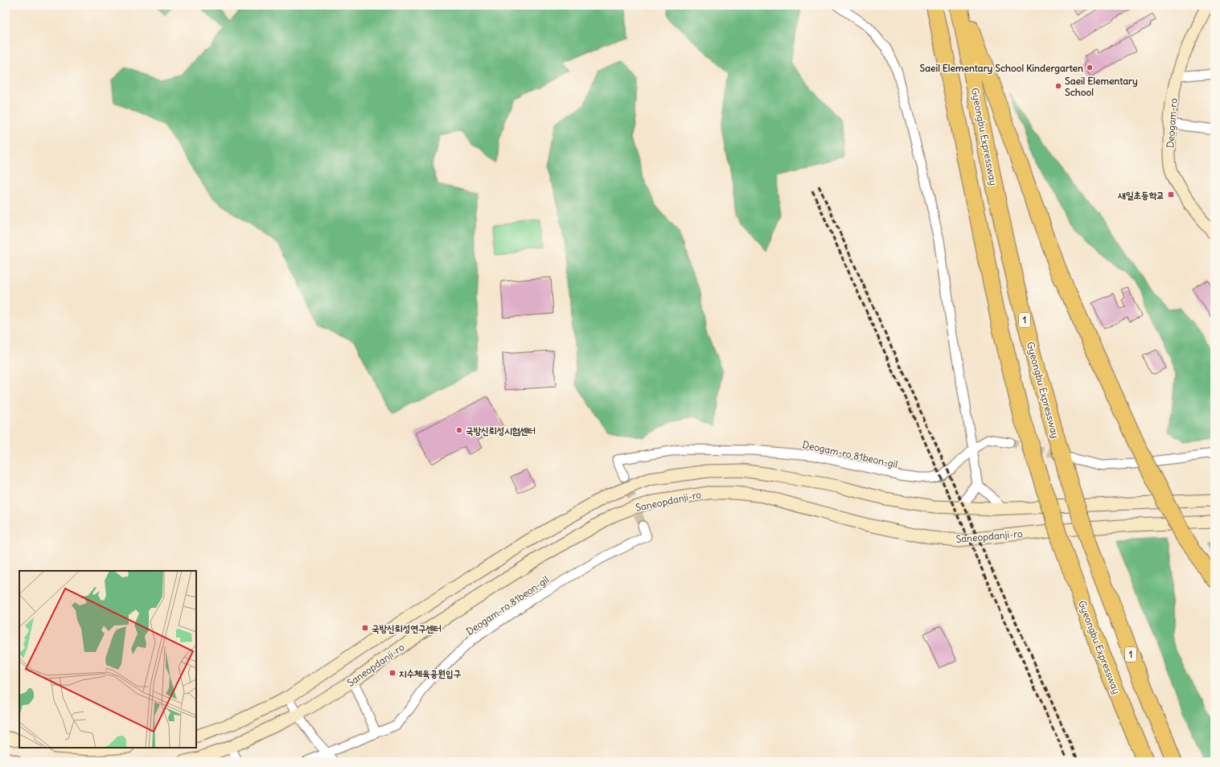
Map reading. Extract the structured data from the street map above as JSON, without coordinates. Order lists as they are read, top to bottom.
{
  "streets": {
    "highway": ["Gyeongbu Expressway", "1"],
    "main road": ["Deogam-ro", "Saneopdanji-ro"],
    "street": ["Deogam-ro 81beon-gil"]
  },
  "places": {
    "other": ["Saeil Elementary School Kindergarten", "Saeil Elementary School", "국방신뢰성시험센터"],
    "transit": ["새일초등학교", "국방신뢰성연구센터", "지수체육공원입구"]
  }
}
